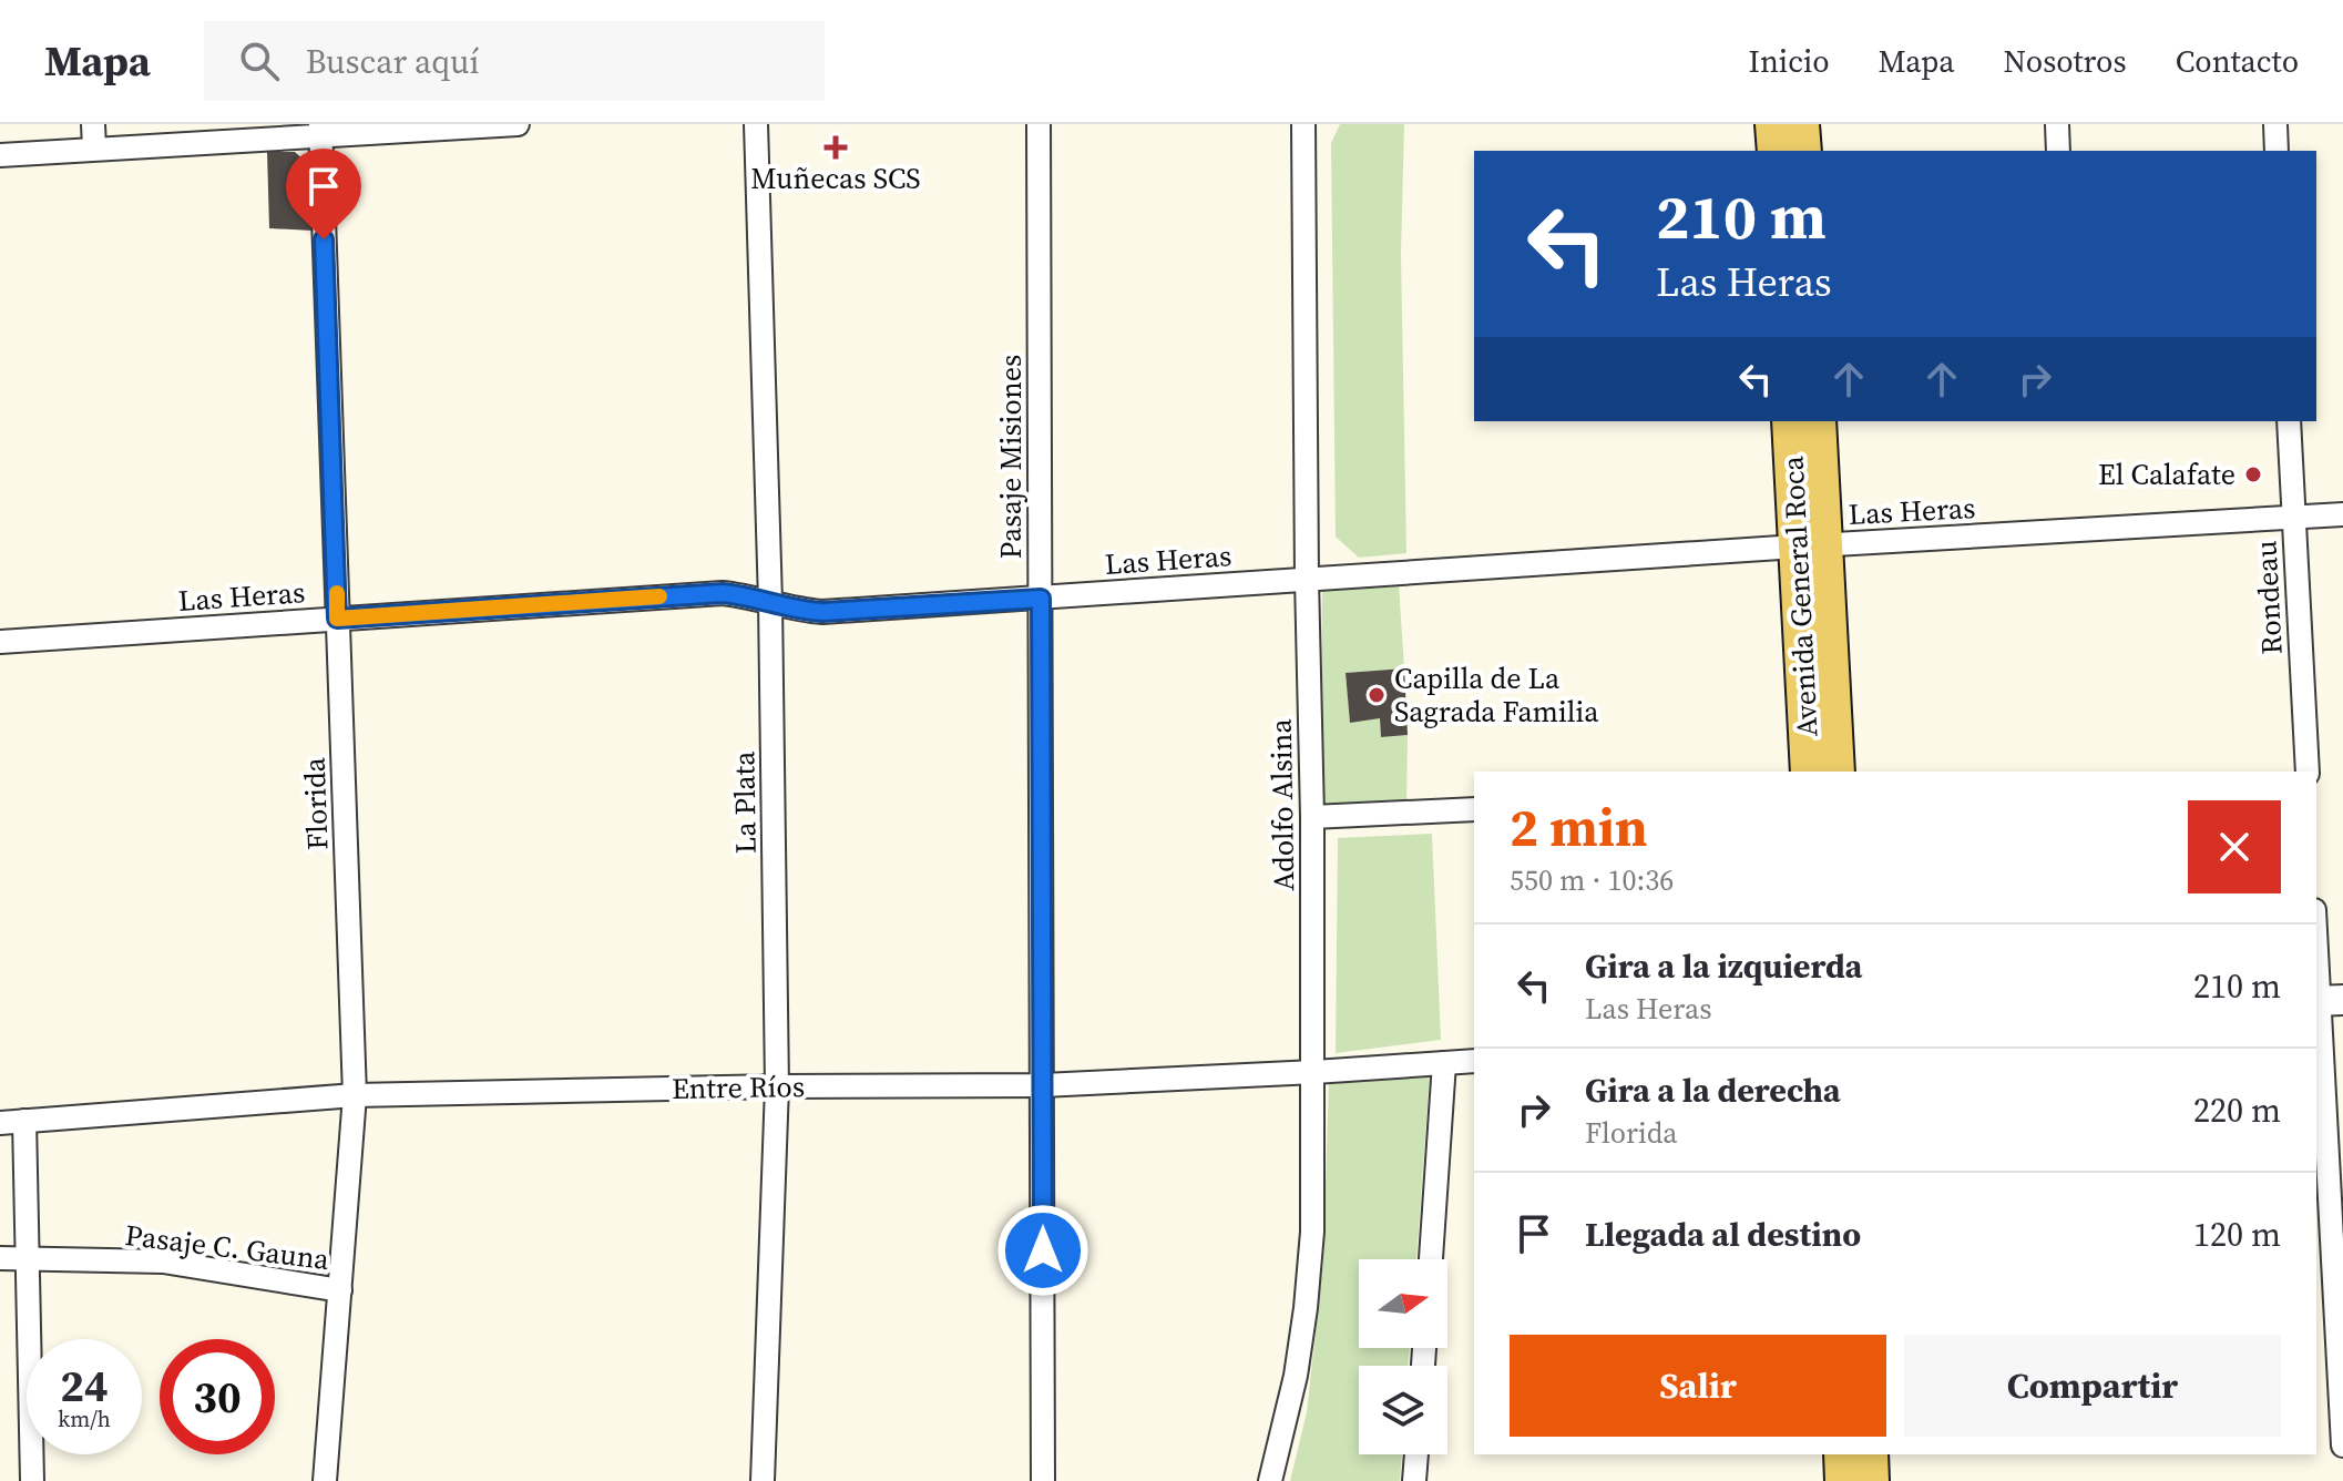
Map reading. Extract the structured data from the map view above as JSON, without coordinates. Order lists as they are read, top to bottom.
{
  "streets": {
    "main road": ["Avenida General Roca"],
    "street": [
      "Pasaje Misiones",
      "Las Heras",
      "Rondeau",
      "La Plata",
      "Florida",
      "Adolfo Alsina",
      "Entre Ríos",
      "Pasaje C. Gauna"
    ]
  },
  "crossings": [
    ["Pasaje Misiones", "Las Heras"],
    ["Pasaje Misiones", "Entre Ríos"],
    ["Las Heras", "Avenida General Roca"],
    ["Las Heras", "Rondeau"],
    ["Las Heras", "La Plata"],
    ["Las Heras", "Florida"],
    ["Las Heras", "Adolfo Alsina"],
    ["La Plata", "Entre Ríos"],
    ["Florida", "Entre Ríos"],
    ["Florida", "Pasaje C. Gauna"],
    ["Adolfo Alsina", "Entre Ríos"]
  ],
  "places": {
    "health": ["Muñecas SCS"],
    "other": ["El Calafate", "Capilla de La Sagrada Familia"]
  },
  "north": "right",
  "page": {
    "header": "Mapa",
    "search": "Buscar aquí",
    "nav": [
      "Inicio",
      "Mapa",
      "Nosotros",
      "Contacto"
    ],
    "turn": ["210 m", "Las Heras"],
    "heading": ["2 min", "550 m · 10:36"],
    "list": [
      {
        "name": "Gira a la izquierda",
        "note": "Las Heras",
        "value": "210 m"
      },
      {
        "name": "Gira a la derecha",
        "note": "Florida",
        "value": "220 m"
      },
      {
        "name": "Llegada al destino",
        "value": "120 m"
      }
    ],
    "buttons": ["Salir", "Compartir"],
    "speed": "24 km/h",
    "limit": "30"
  }
}
